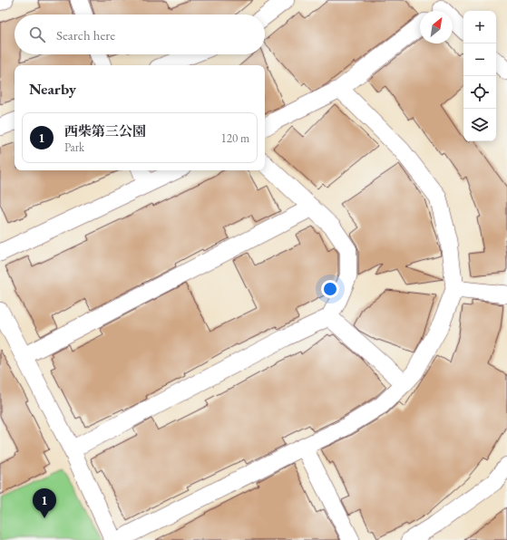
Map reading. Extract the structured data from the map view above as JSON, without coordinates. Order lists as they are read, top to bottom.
{
  "north": "top right",
  "page": {
    "map_buttons": ["+", "−"],
    "search": "Search here",
    "heading": "Nearby",
    "list": [
      {
        "mark": "1",
        "name": "西柴第三公園",
        "note": "Park",
        "value": "120 m"
      }
    ],
    "pins": "1"
  }
}
